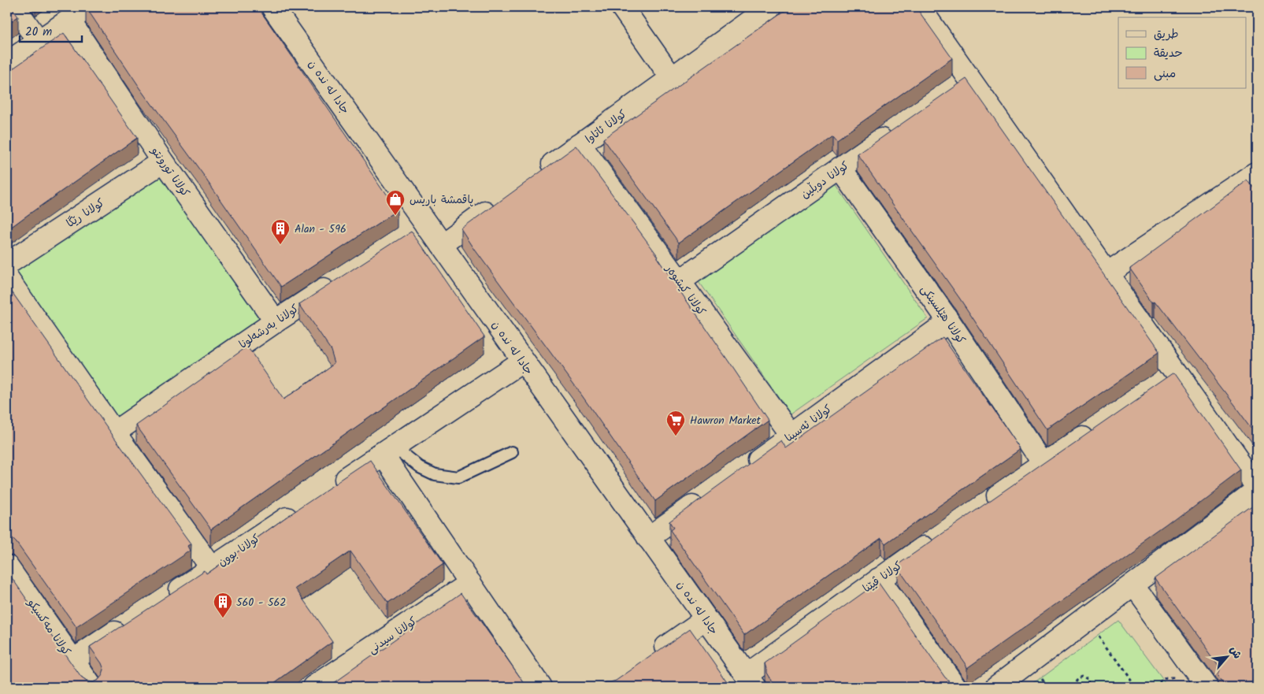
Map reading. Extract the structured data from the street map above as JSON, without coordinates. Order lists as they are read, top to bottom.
{
  "streets": {
    "street": [
      "جادا له نده ن",
      "كولانا ئاتاوا",
      "كولانا تورونتو",
      "كولانا دوبڵین",
      "كولانا رێگا",
      "كولانا كیشوه‌ر",
      "كولانا ھێلسینکی",
      "كولانا به‌رشه‌لونا",
      "كولانا ئەسینا",
      "كولانا بوون",
      "كولانا ڤیێنا",
      "كولانا مەکسیکو",
      "كولانا سيدنى"
    ]
  },
  "crossings": [
    ["جادا له نده ن", "كولانا ڤیێنا"],
    ["كولانا ئاتاوا", "كولانا كیشوه‌ر"],
    ["كولانا تورونتو", "كولانا رێگا"],
    ["كولانا تورونتو", "كولانا به‌رشه‌لونا"],
    ["كولانا دوبڵین", "كولانا كیشوه‌ر"],
    ["كولانا دوبڵین", "كولانا ھێلسینکی"],
    ["كولانا كیشوه‌ر", "كولانا ئەسینا"],
    ["كولانا ھێلسینکی", "كولانا ئەسینا"]
  ],
  "places": {
    "shop": ["پاقمشة باريس"],
    "building": ["Alan - 596", "560 - 562"],
    "supermarket": ["Hawron Market"]
  },
  "legend": ["طريق", "حديقة", "مبنى"],
  "scale_bar": "20 m",
  "north": "top right"
}
